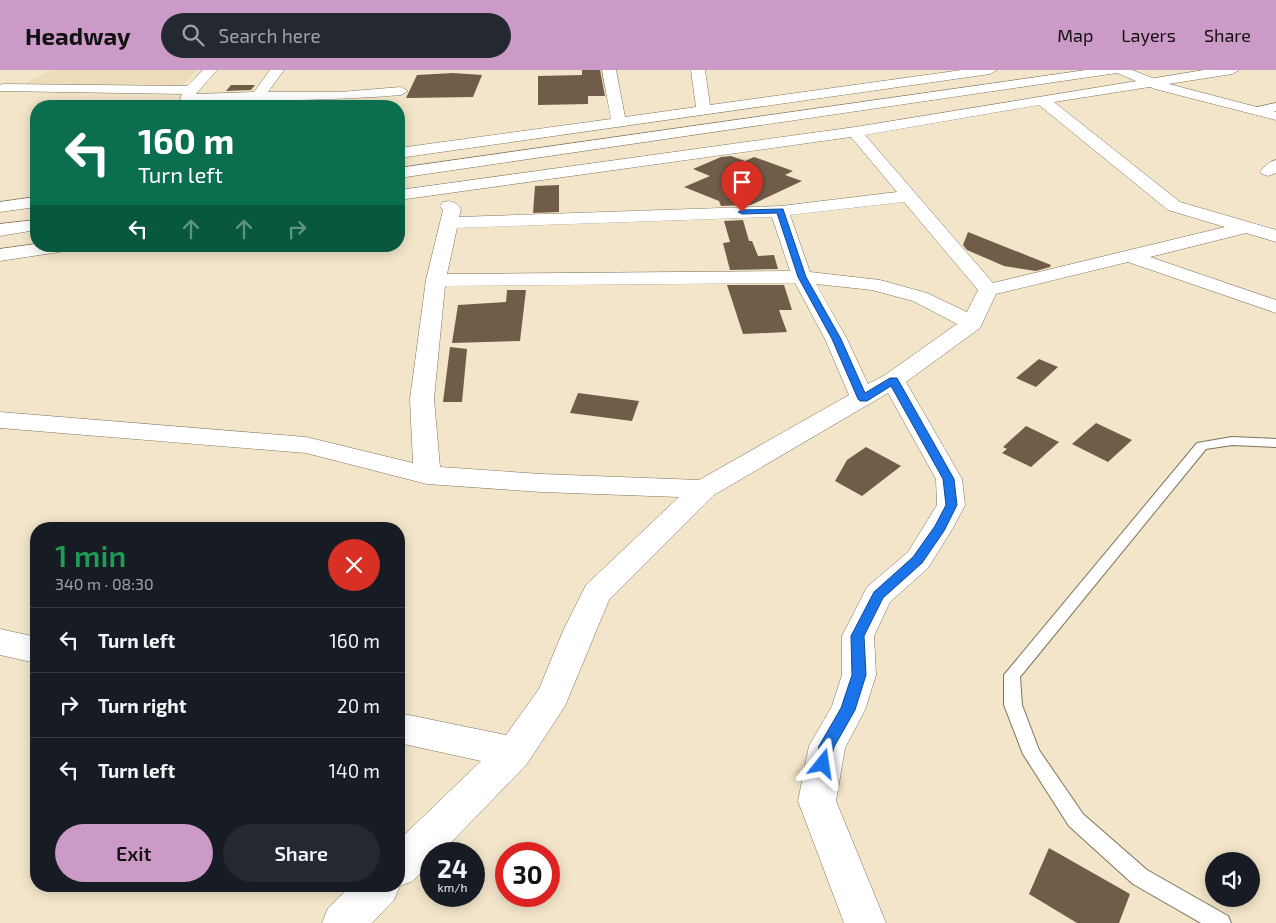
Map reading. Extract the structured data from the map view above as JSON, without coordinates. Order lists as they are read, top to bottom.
{
  "page": {
    "header": "Headway",
    "search": "Search here",
    "nav": ["Map", "Layers", "Share"],
    "turn": ["160 m", "Turn left"],
    "heading": ["1 min", "340 m · 08:30"],
    "list": [
      {
        "name": "Turn left",
        "value": "160 m"
      },
      {
        "name": "Turn right",
        "value": "20 m"
      },
      {
        "name": "Turn left",
        "value": "140 m"
      }
    ],
    "buttons": ["Exit", "Share"],
    "speed": "24 km/h",
    "limit": "30"
  }
}
